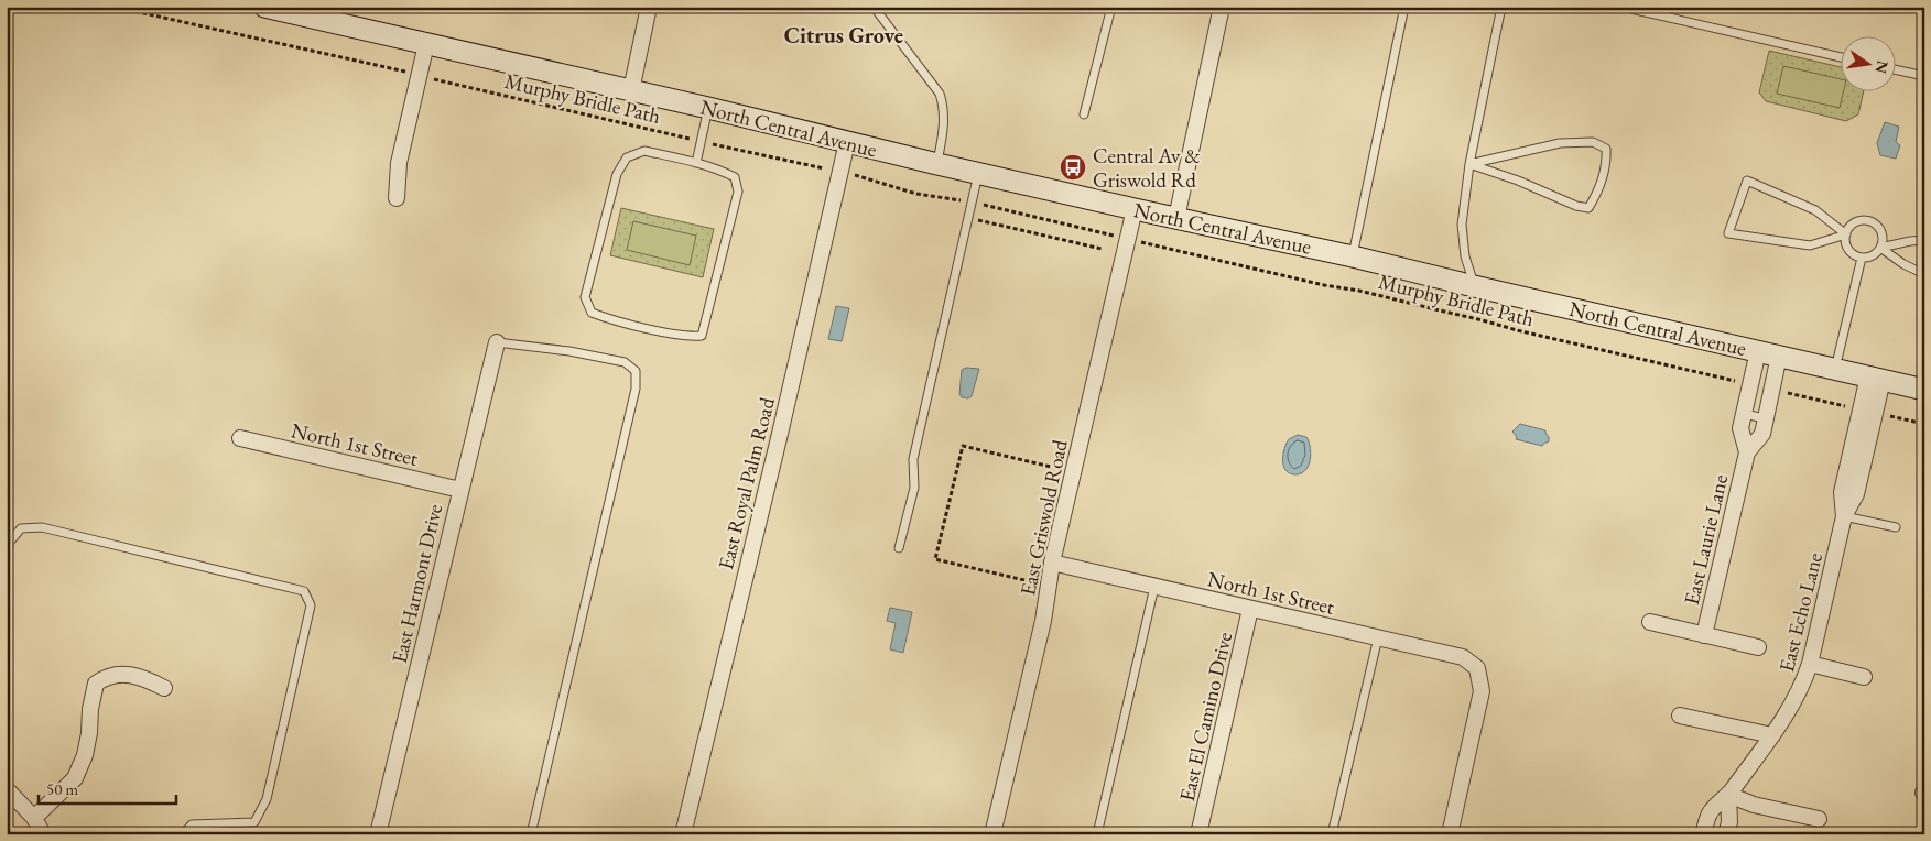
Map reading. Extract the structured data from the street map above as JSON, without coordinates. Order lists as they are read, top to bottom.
{
  "streets": {
    "main road": ["North Central Avenue"],
    "street": [
      "North 1st Street",
      "East Royal Palm Road",
      "East Griswold Road",
      "East Laurie Lane",
      "East Harmont Drive",
      "East Echo Lane",
      "East El Camino Drive"
    ],
    "path": ["Murphy Bridle Path"]
  },
  "crossings": [
    ["Murphy Bridle Path", "East Laurie Lane"],
    ["North Central Avenue", "East Royal Palm Road"],
    ["North Central Avenue", "East Griswold Road"],
    ["North Central Avenue", "East Laurie Lane"],
    ["North Central Avenue", "East Echo Lane"],
    ["North 1st Street", "East Griswold Road"],
    ["North 1st Street", "East Harmont Drive"],
    ["North 1st Street", "East El Camino Drive"]
  ],
  "districts": ["Citrus Grove"],
  "places": {
    "bus stop": ["Central Av & Griswold Rd"]
  },
  "scale_bar": "50 m",
  "north": "right"
}
